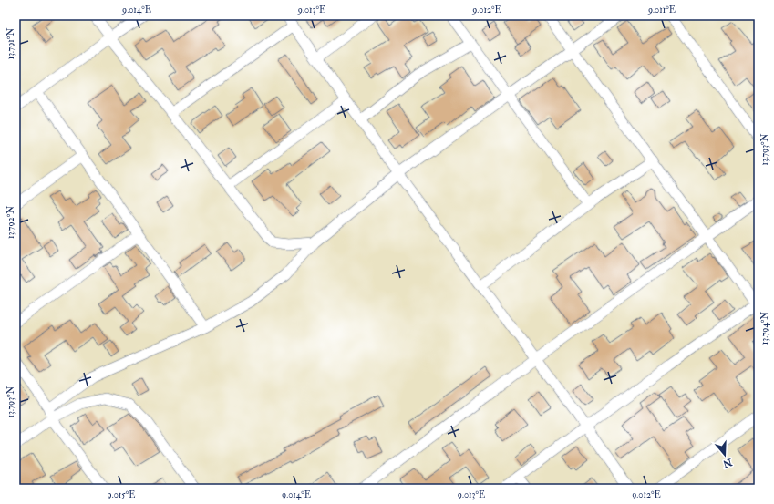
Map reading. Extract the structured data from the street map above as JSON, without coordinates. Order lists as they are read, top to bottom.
{
  "north": "bottom",
  "coordinates": [
    "9.014°E",
    "9.013°E",
    "9.012°E",
    "9.011°E",
    "13.791°N",
    "13.793°N",
    "13.792°N",
    "13.794°N",
    "9.015°E"
  ]
}
